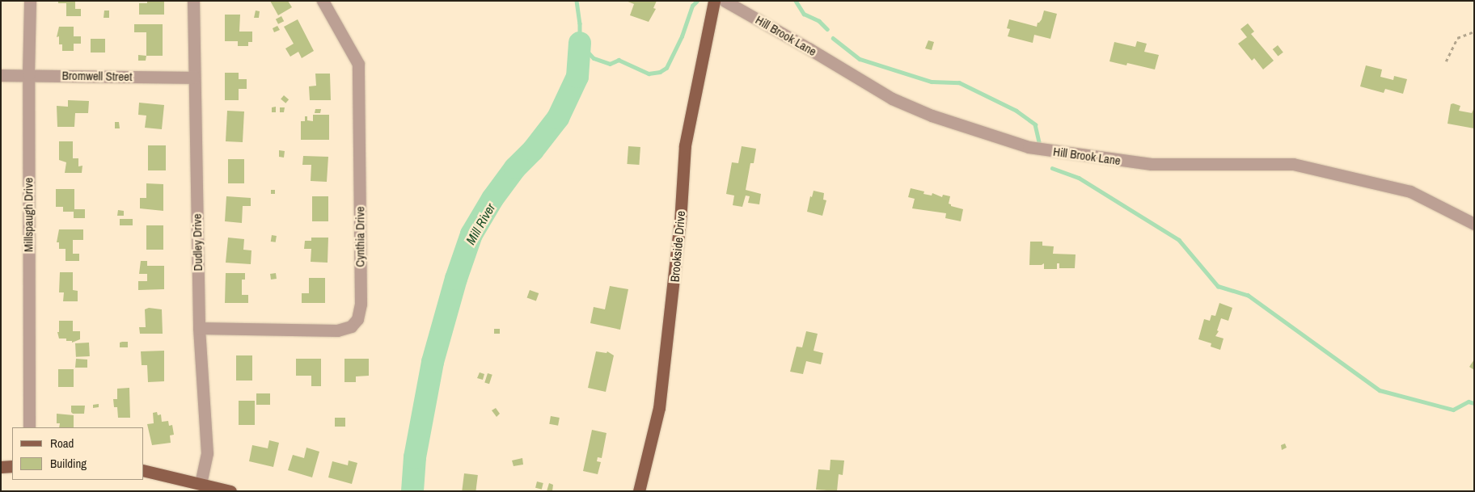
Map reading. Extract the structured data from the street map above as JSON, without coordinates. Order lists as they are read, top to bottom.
{
  "streets": {
    "main road": ["Brookside Drive"],
    "street": [
      "Hill Brook Lane",
      "Bromwell Street",
      "Millspaugh Drive",
      "Cynthia Drive",
      "Dudley Drive"
    ]
  },
  "crossings": [
    ["Bromwell Street", "Millspaugh Drive"],
    ["Bromwell Street", "Dudley Drive"],
    ["Cynthia Drive", "Dudley Drive"]
  ],
  "water": ["Mill River"],
  "legend": ["Road", "Building"]
}
